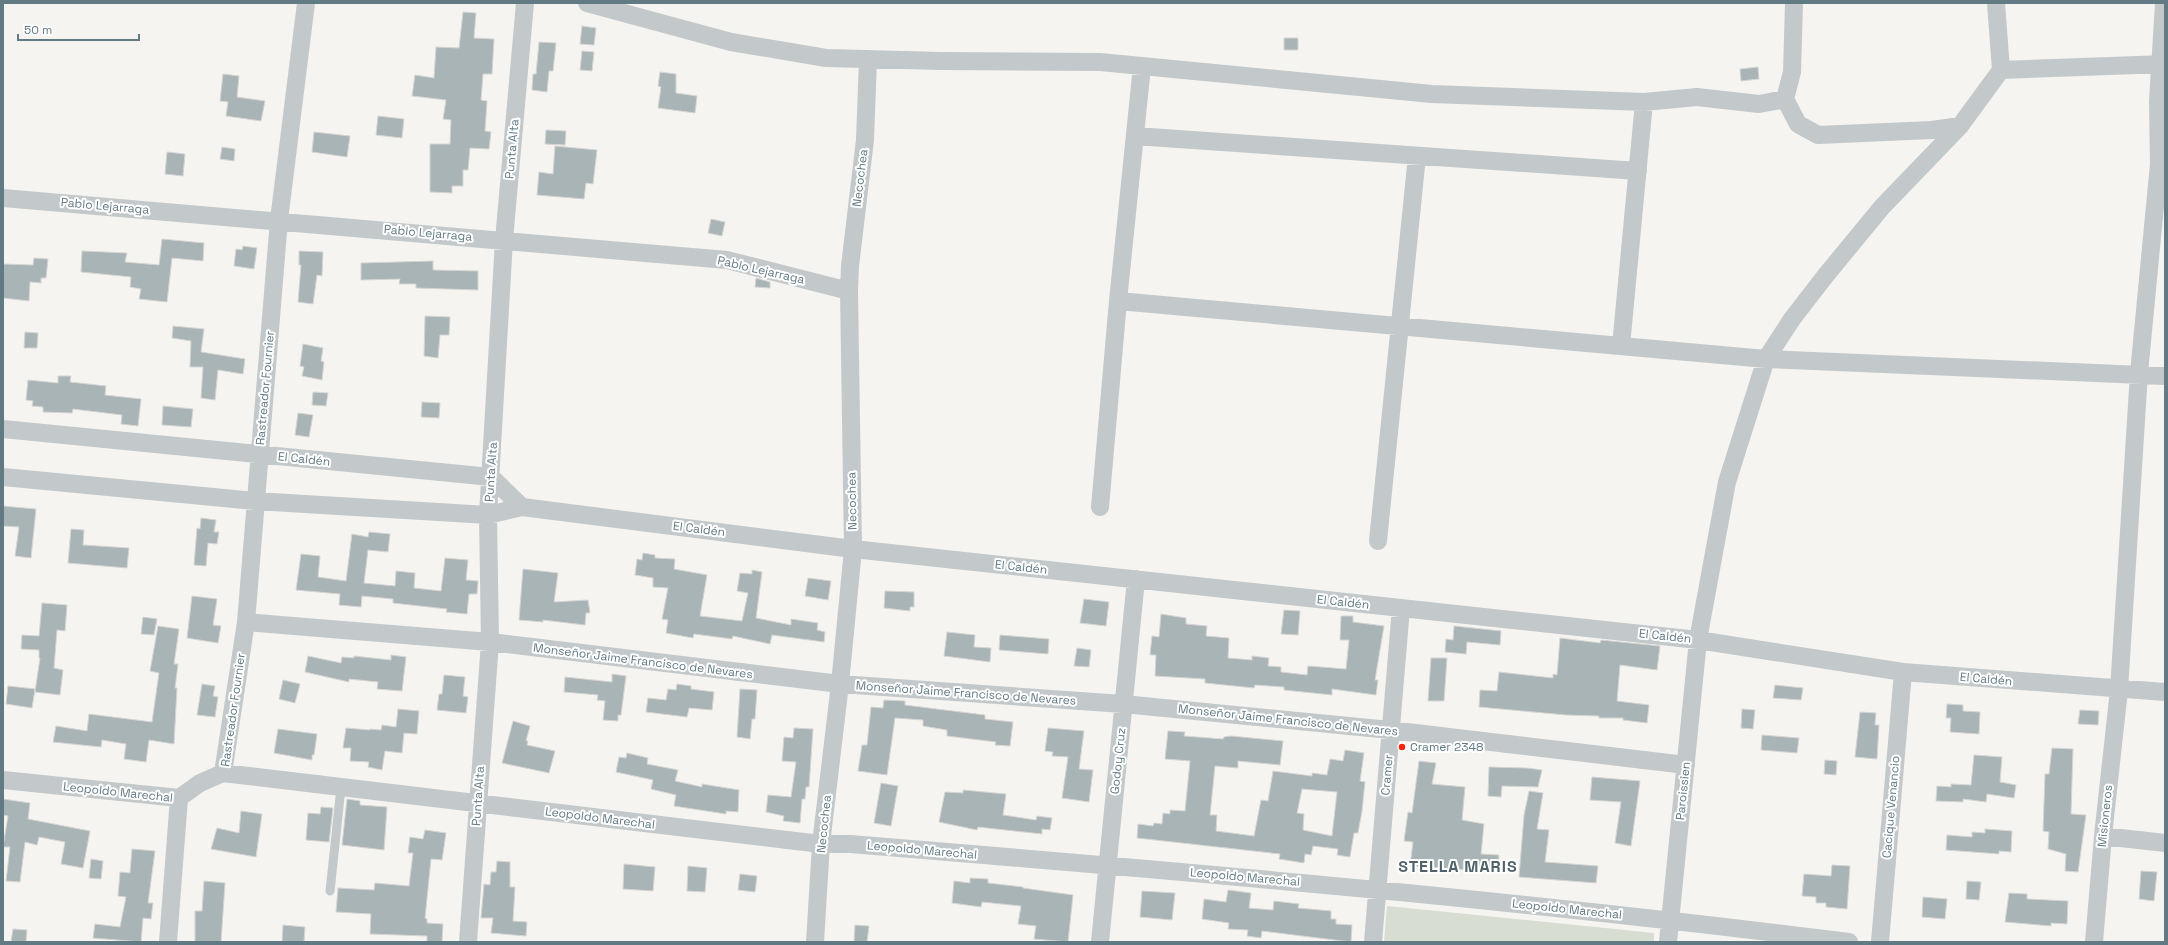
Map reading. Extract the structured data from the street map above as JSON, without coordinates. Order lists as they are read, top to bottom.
{
  "streets": {
    "street": [
      "Punta Alta",
      "Necochea",
      "Pablo Lejarraga",
      "Rastreador Fournier",
      "El Caldén",
      "Monseñor Jaime Francisco de Nevares",
      "Godoy Cruz",
      "Cramer",
      "Paroissien",
      "Leopoldo Marechal",
      "Cacique Venancio",
      "Misioneros"
    ]
  },
  "crossings": [
    ["Punta Alta", "Pablo Lejarraga"],
    ["Punta Alta", "El Caldén"],
    ["Punta Alta", "Monseñor Jaime Francisco de Nevares"],
    ["Punta Alta", "Leopoldo Marechal"],
    ["Necochea", "Pablo Lejarraga"],
    ["Necochea", "El Caldén"],
    ["Necochea", "Monseñor Jaime Francisco de Nevares"],
    ["Necochea", "Leopoldo Marechal"],
    ["Pablo Lejarraga", "Rastreador Fournier"],
    ["Rastreador Fournier", "El Caldén"],
    ["Rastreador Fournier", "Monseñor Jaime Francisco de Nevares"],
    ["Rastreador Fournier", "Leopoldo Marechal"],
    ["El Caldén", "Godoy Cruz"],
    ["El Caldén", "Cramer"],
    ["El Caldén", "Paroissien"],
    ["El Caldén", "Cacique Venancio"],
    ["El Caldén", "Misioneros"],
    ["Monseñor Jaime Francisco de Nevares", "Godoy Cruz"],
    ["Monseñor Jaime Francisco de Nevares", "Cramer"],
    ["Monseñor Jaime Francisco de Nevares", "Paroissien"],
    ["Godoy Cruz", "Leopoldo Marechal"],
    ["Cramer", "Leopoldo Marechal"],
    ["Paroissien", "Leopoldo Marechal"]
  ],
  "districts": ["STELLA MARIS"],
  "places": ["Cramer 2348"],
  "scale_bar": "50 m"
}
